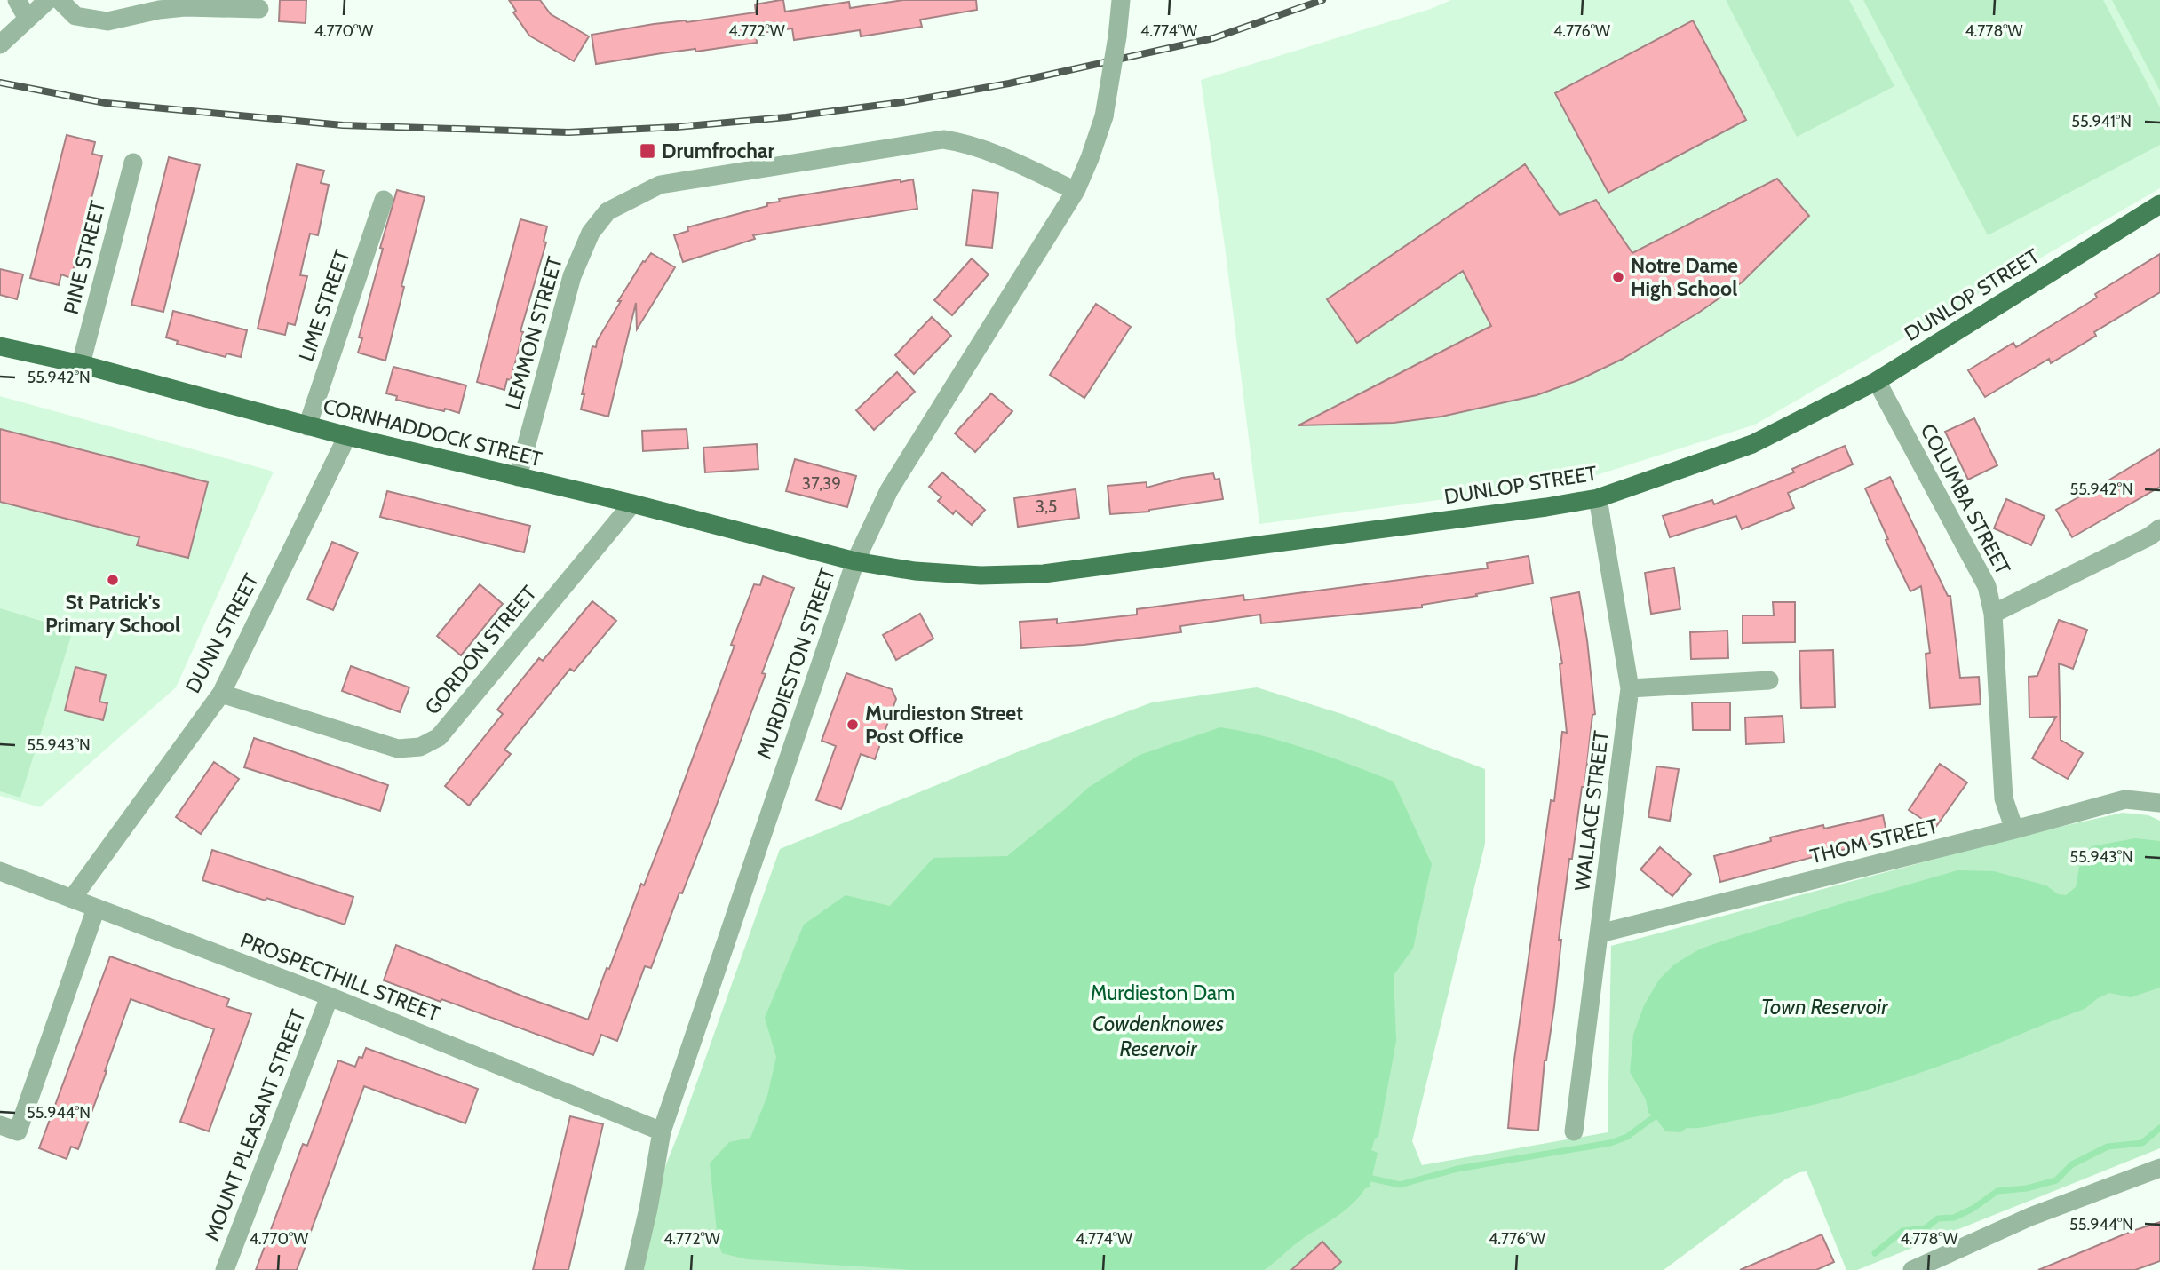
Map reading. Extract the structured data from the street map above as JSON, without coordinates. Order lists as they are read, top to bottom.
{
  "streets": {
    "main road": ["DUNLOP STREET", "CORNHADDOCK STREET"],
    "street": [
      "PINE STREET",
      "LIME STREET",
      "LEMMON STREET",
      "COLUMBA STREET",
      "DUNN STREET",
      "GORDON STREET",
      "MURDIESTON STREET",
      "WALLACE STREET",
      "THOM STREET",
      "PROSPECTHILL STREET",
      "MOUNT PLEASANT STREET"
    ]
  },
  "crossings": [
    ["PINE STREET", "CORNHADDOCK STREET"],
    ["DUNLOP STREET", "CORNHADDOCK STREET"],
    ["DUNLOP STREET", "COLUMBA STREET"],
    ["DUNLOP STREET", "MURDIESTON STREET"],
    ["DUNLOP STREET", "WALLACE STREET"],
    ["LIME STREET", "CORNHADDOCK STREET"],
    ["LEMMON STREET", "CORNHADDOCK STREET"],
    ["LEMMON STREET", "MURDIESTON STREET"],
    ["CORNHADDOCK STREET", "DUNN STREET"],
    ["CORNHADDOCK STREET", "GORDON STREET"],
    ["CORNHADDOCK STREET", "MURDIESTON STREET"],
    ["COLUMBA STREET", "THOM STREET"],
    ["DUNN STREET", "GORDON STREET"],
    ["DUNN STREET", "PROSPECTHILL STREET"],
    ["MURDIESTON STREET", "PROSPECTHILL STREET"],
    ["WALLACE STREET", "THOM STREET"],
    ["PROSPECTHILL STREET", "MOUNT PLEASANT STREET"]
  ],
  "water": ["Town Reservoir", "Cowdenknowes Reservoir"],
  "parks": ["Murdieston Dam"],
  "places": {
    "transit": ["Drumfrochar"],
    "other": ["Notre Dame High School", "St Patrick's Primary School", "Murdieston Street Post Office"]
  },
  "house_numbers": ["37,39", "3,5"],
  "coordinates": [
    "4.770°W",
    "4.772°W",
    "4.774°W",
    "4.776°W",
    "4.778°W",
    "55.941°N",
    "55.942°N",
    "55.943°N",
    "55.944°N"
  ]
}
